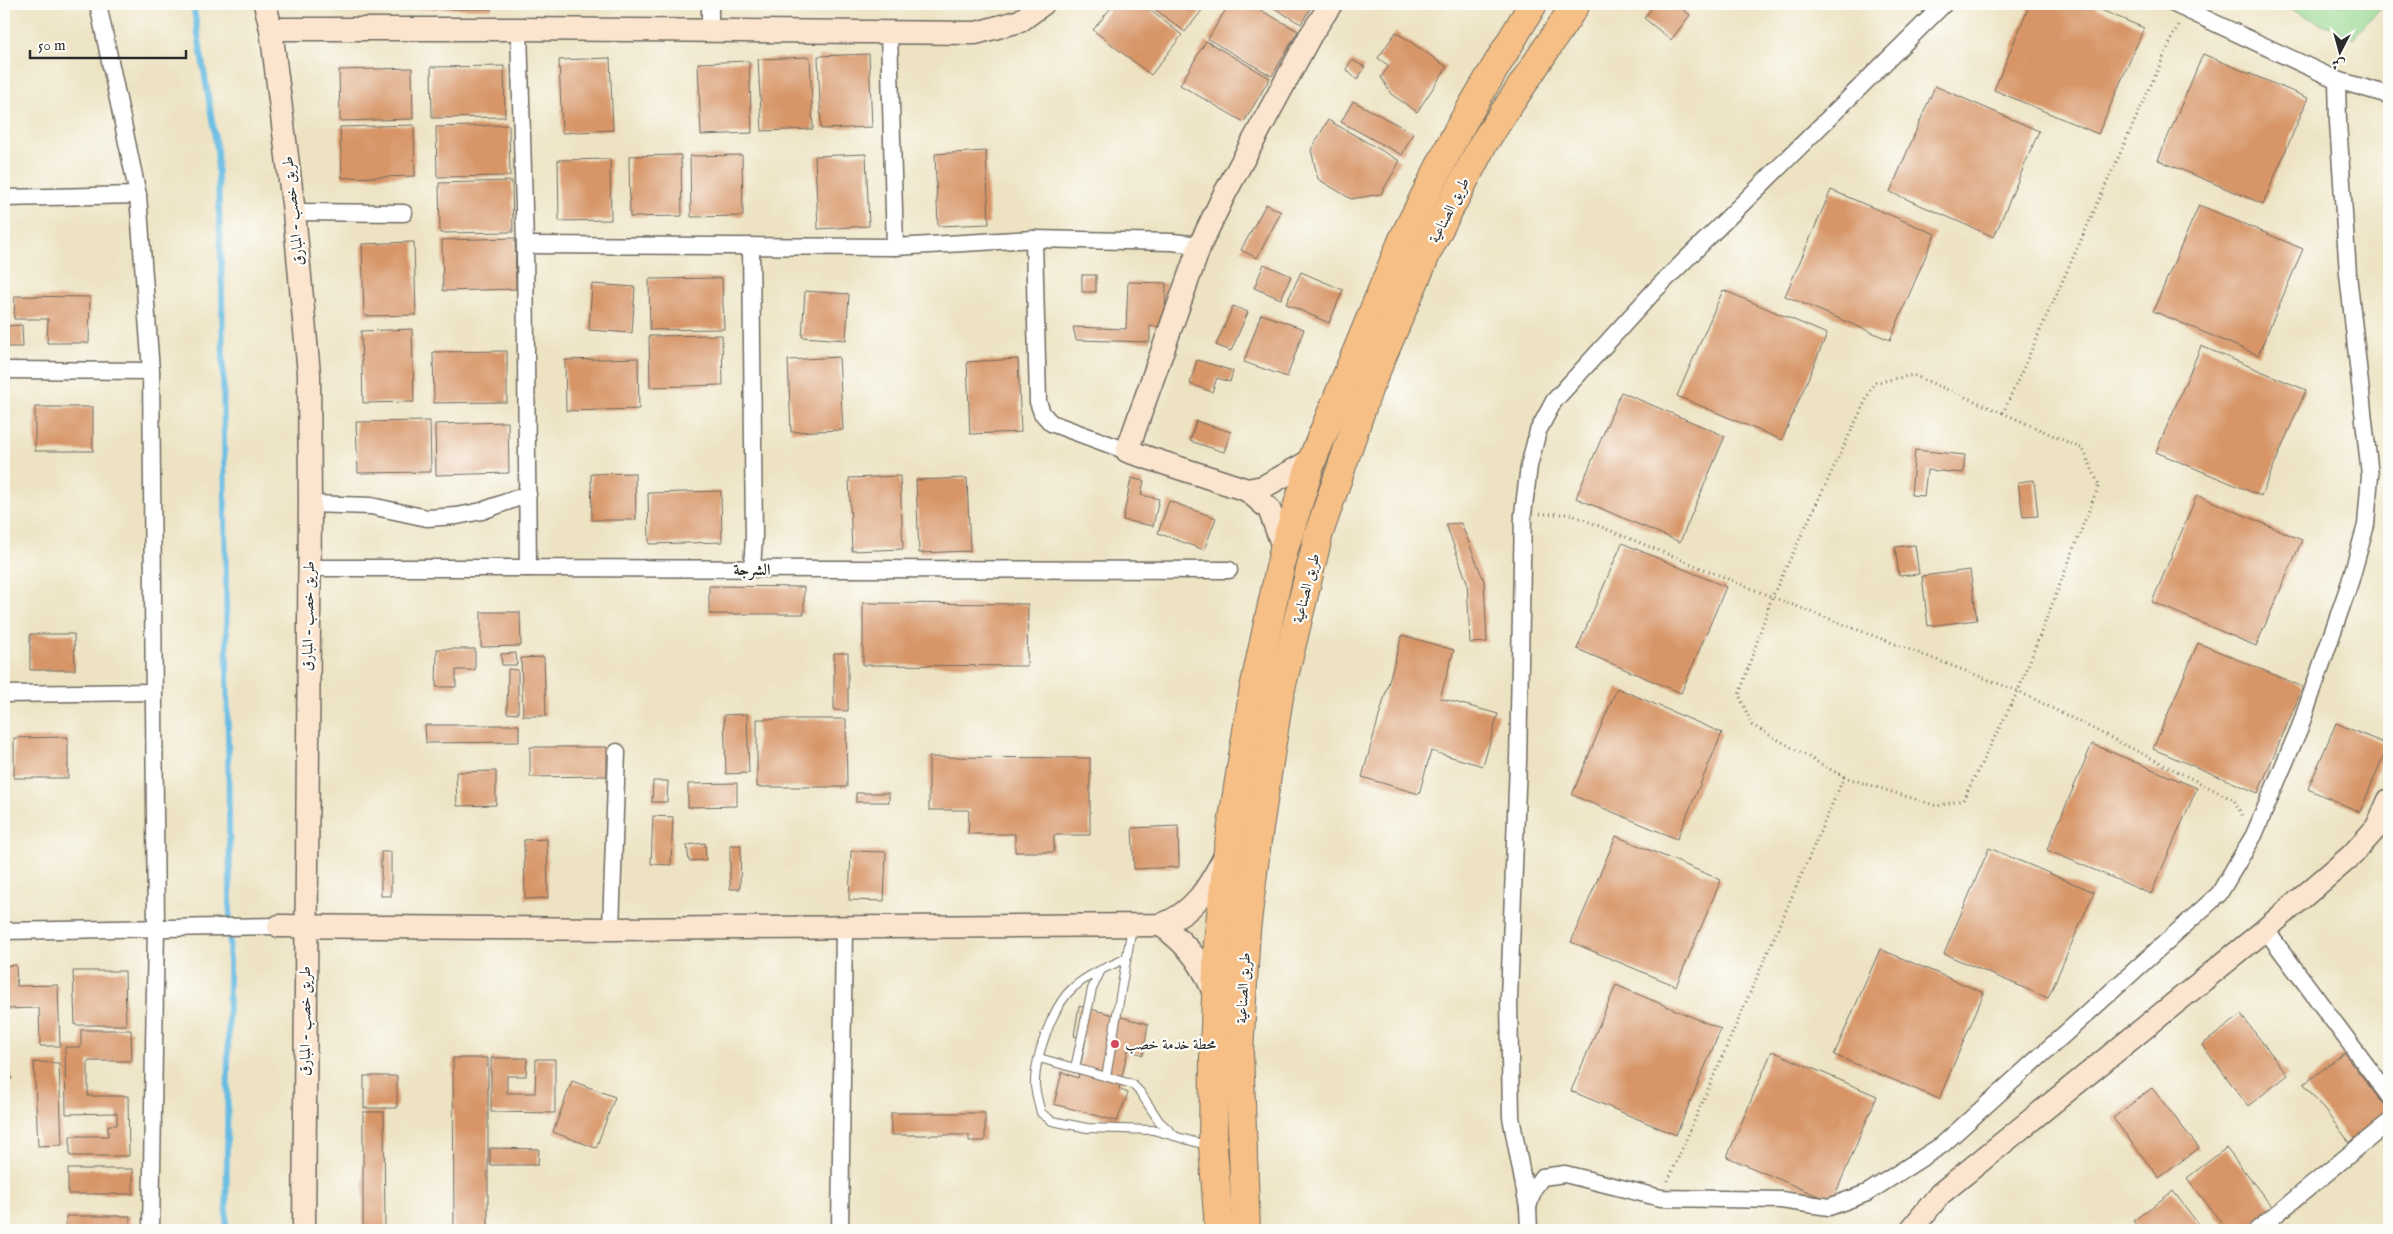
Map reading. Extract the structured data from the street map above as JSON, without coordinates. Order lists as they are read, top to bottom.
{
  "streets": {
    "highway": ["طريق الصناعية"],
    "street": ["طريق خصب - المبارق"]
  },
  "districts": ["الشرجة"],
  "places": ["محطة خدمة خصب"],
  "scale_bar": "50 m",
  "north": "bottom"
}
